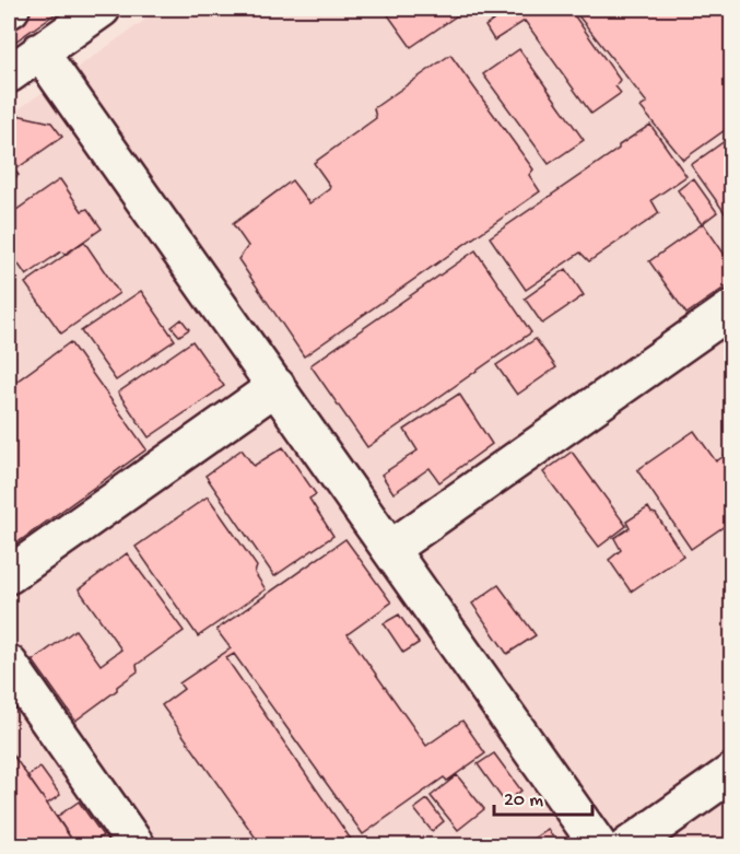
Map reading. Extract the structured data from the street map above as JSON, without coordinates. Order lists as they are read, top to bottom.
{
  "scale_bar": "20 m"
}
